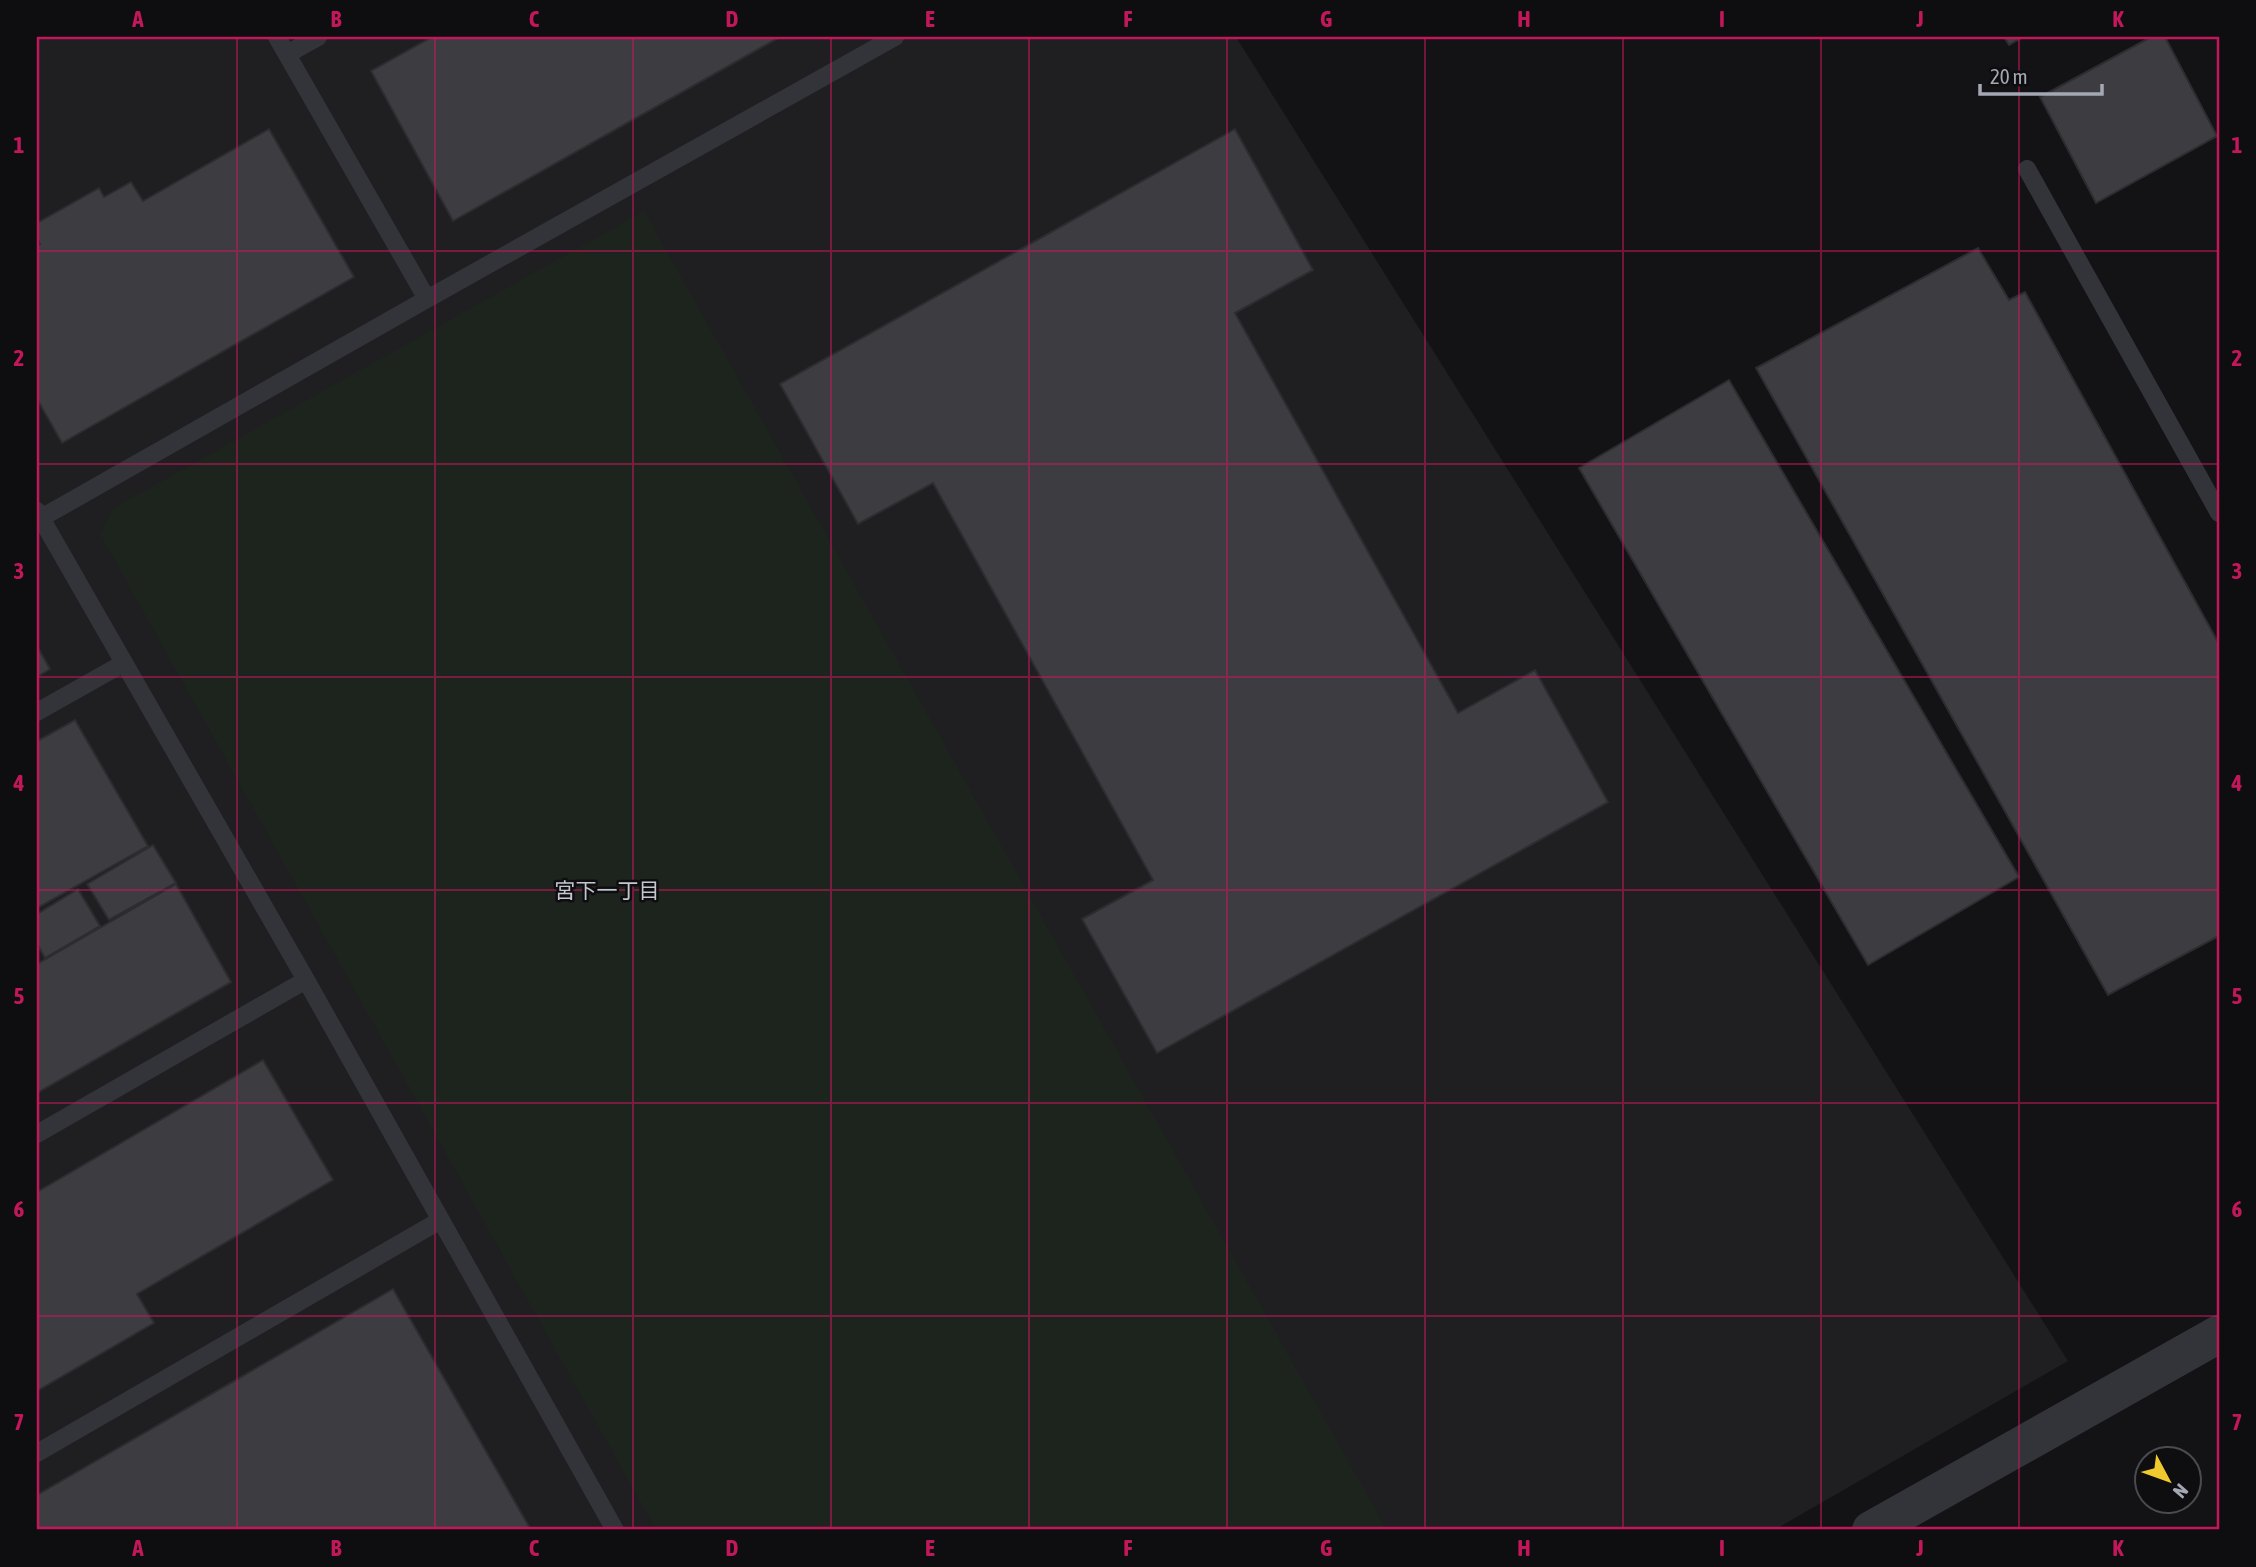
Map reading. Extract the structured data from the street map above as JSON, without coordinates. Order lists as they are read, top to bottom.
{
  "districts": ["宮下一丁目"],
  "scale_bar": "20 m",
  "north": "bottom right",
  "grid": {
    "columns": [
      "A",
      "B",
      "C",
      "D",
      "E",
      "F",
      "G",
      "H",
      "I",
      "J",
      "K"
    ],
    "rows": [
      "1",
      "2",
      "3",
      "4",
      "5",
      "6",
      "7"
    ]
  }
}
